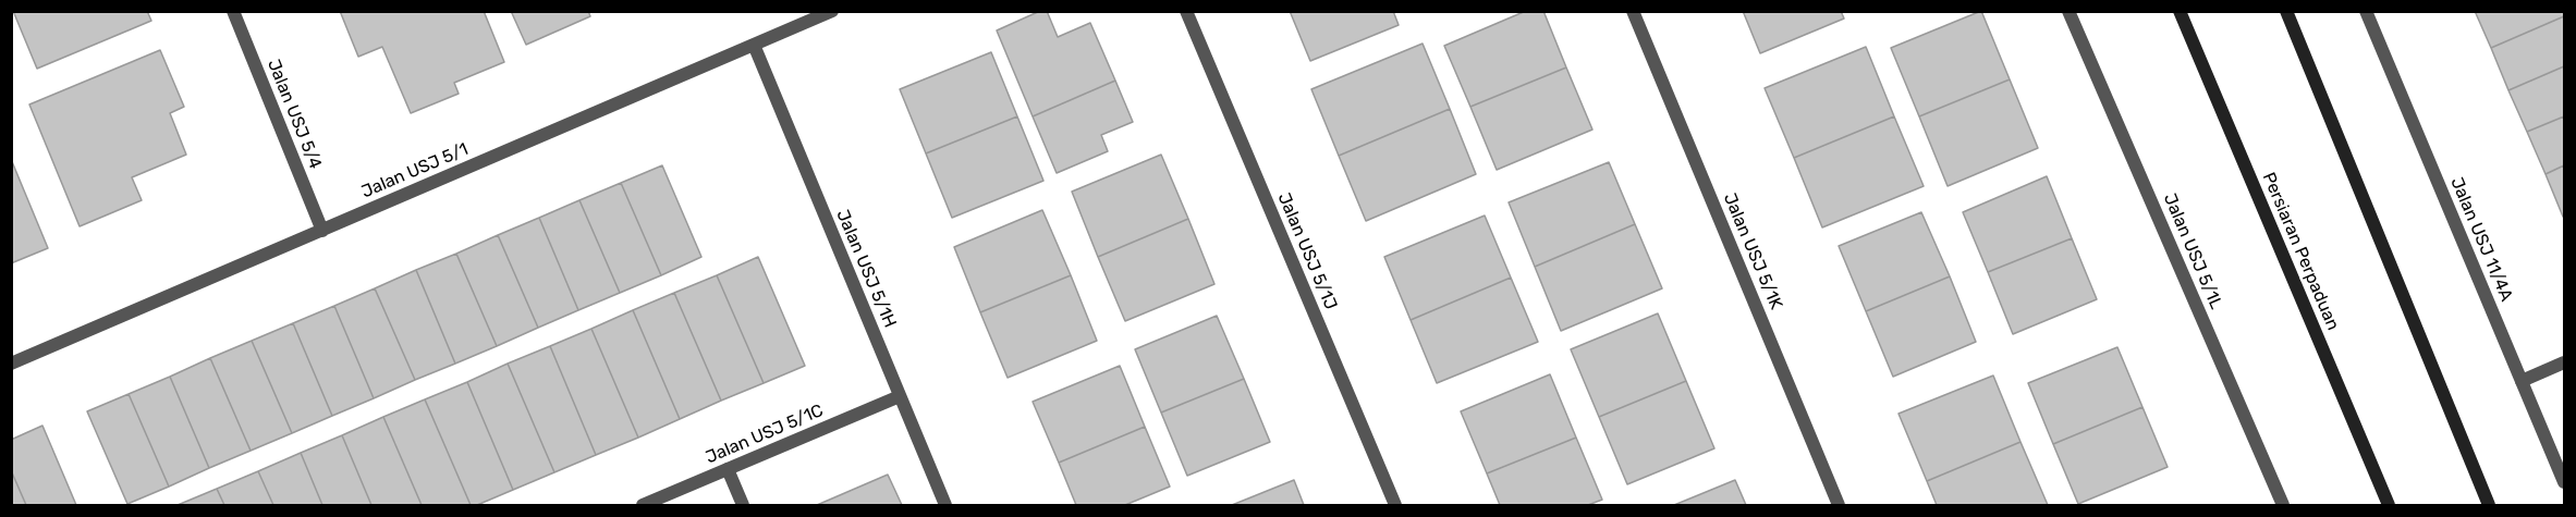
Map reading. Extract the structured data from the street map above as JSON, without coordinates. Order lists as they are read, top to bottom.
{
  "streets": {
    "main road": ["Persiaran Perpaduan"],
    "street": [
      "Jalan USJ 5/4",
      "Jalan USJ 5/1",
      "Jalan USJ 11/4A",
      "Jalan USJ 5/1J",
      "Jalan USJ 5/1K",
      "Jalan USJ 5/1L",
      "Jalan USJ 5/1H",
      "Jalan USJ 5/1C"
    ]
  },
  "crossings": [
    ["Jalan USJ 5/4", "Jalan USJ 5/1"],
    ["Jalan USJ 5/1", "Jalan USJ 5/1H"],
    ["Jalan USJ 5/1H", "Jalan USJ 5/1C"]
  ]
}
